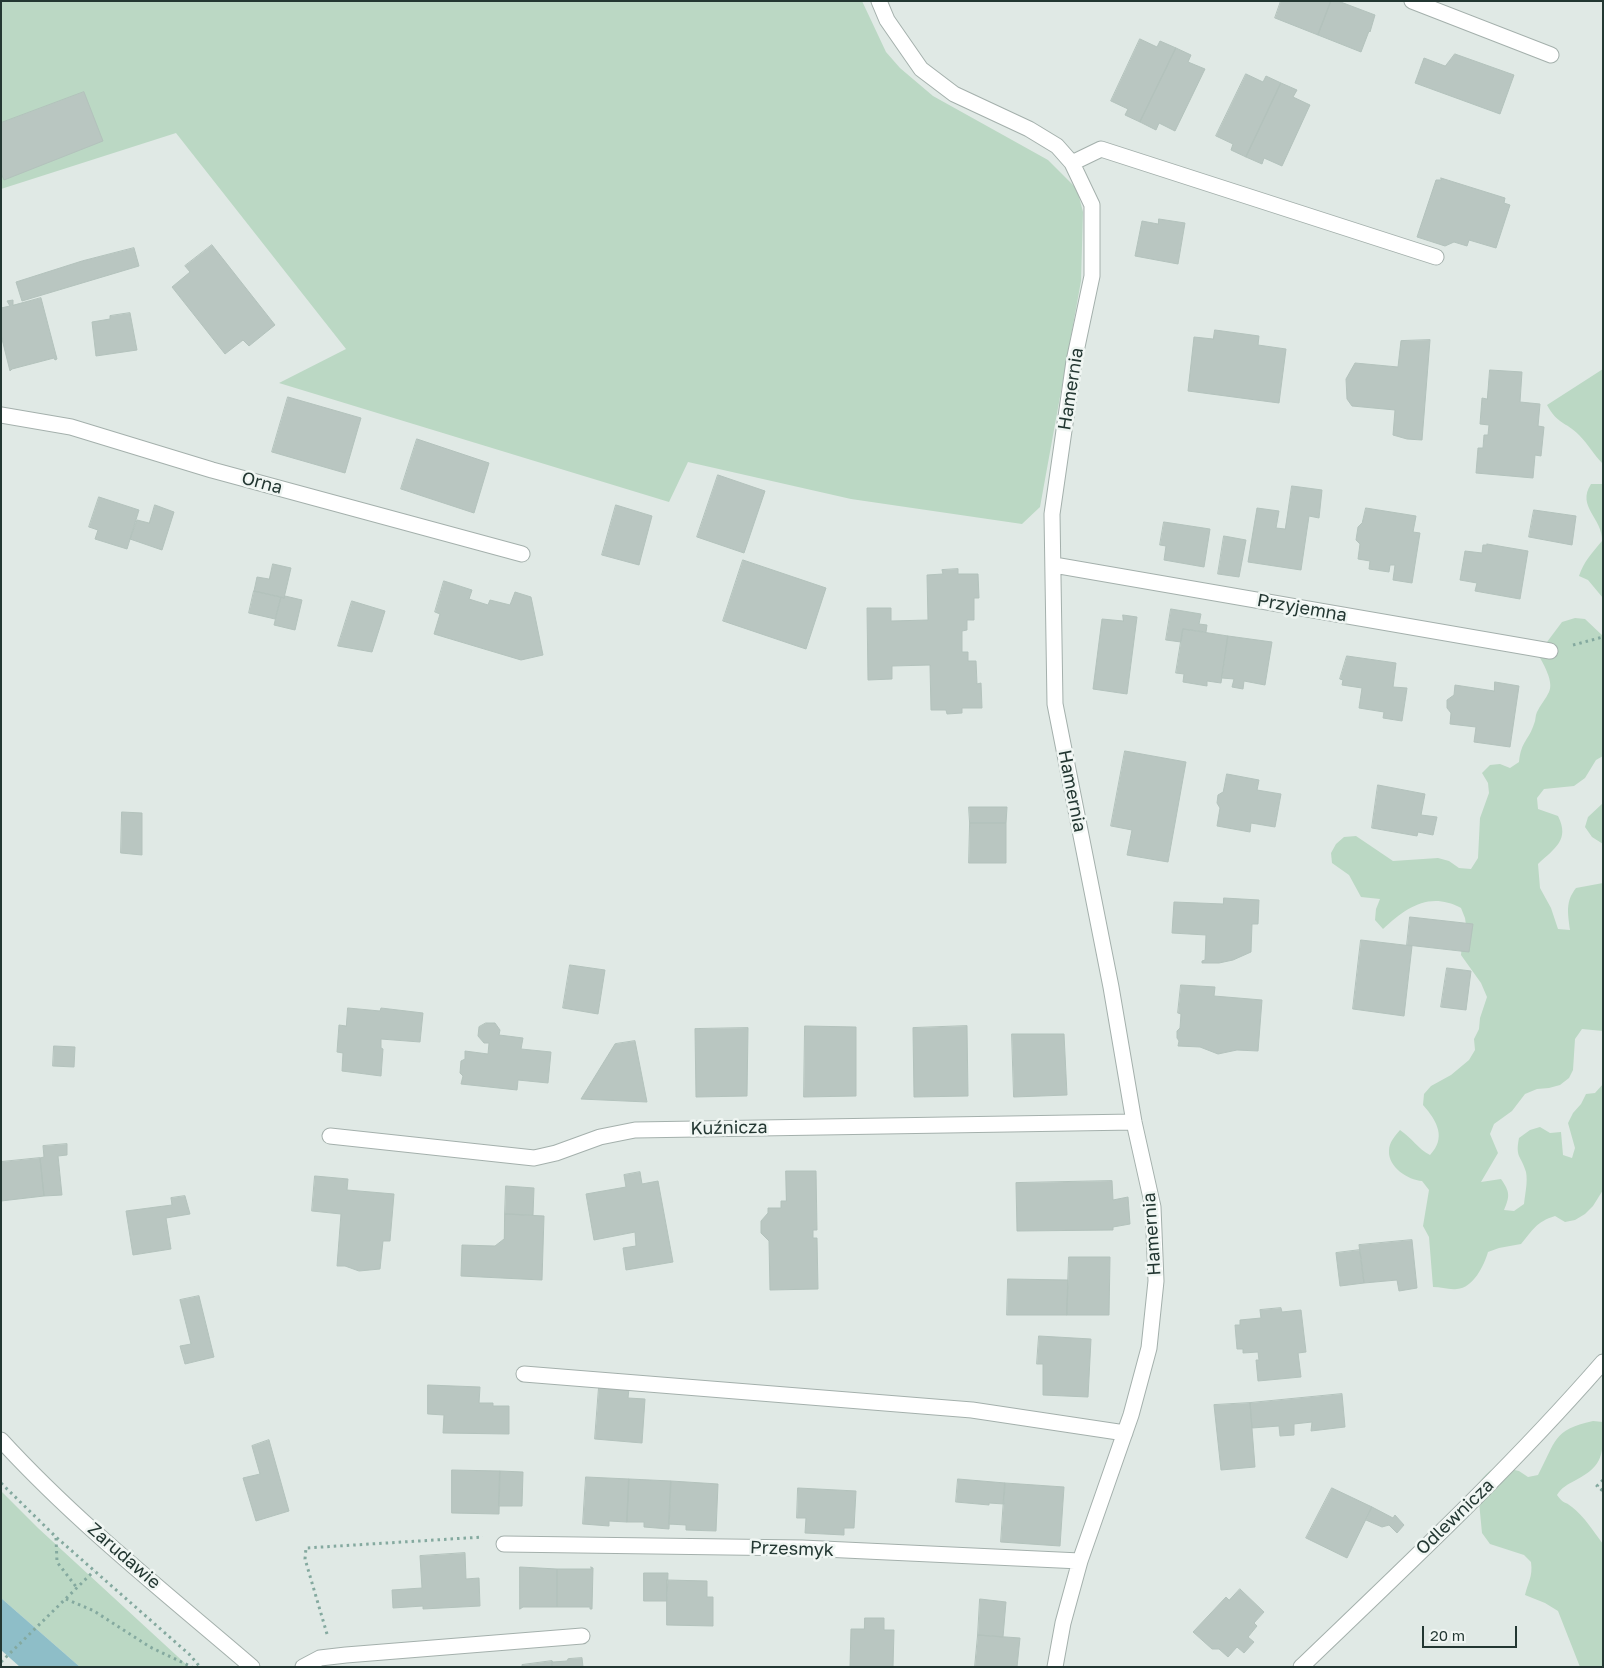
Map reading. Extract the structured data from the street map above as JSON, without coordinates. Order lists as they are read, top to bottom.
{
  "streets": {
    "street": [
      "Hamernia",
      "Orna",
      "Przyjemna",
      "Kuźnicza",
      "Odlewnicza",
      "Przesmyk",
      "Zarudawie"
    ]
  },
  "crossings": [
    ["Hamernia", "Przyjemna"],
    ["Hamernia", "Kuźnicza"],
    ["Hamernia", "Przesmyk"]
  ],
  "scale_bar": "20 m"
}
